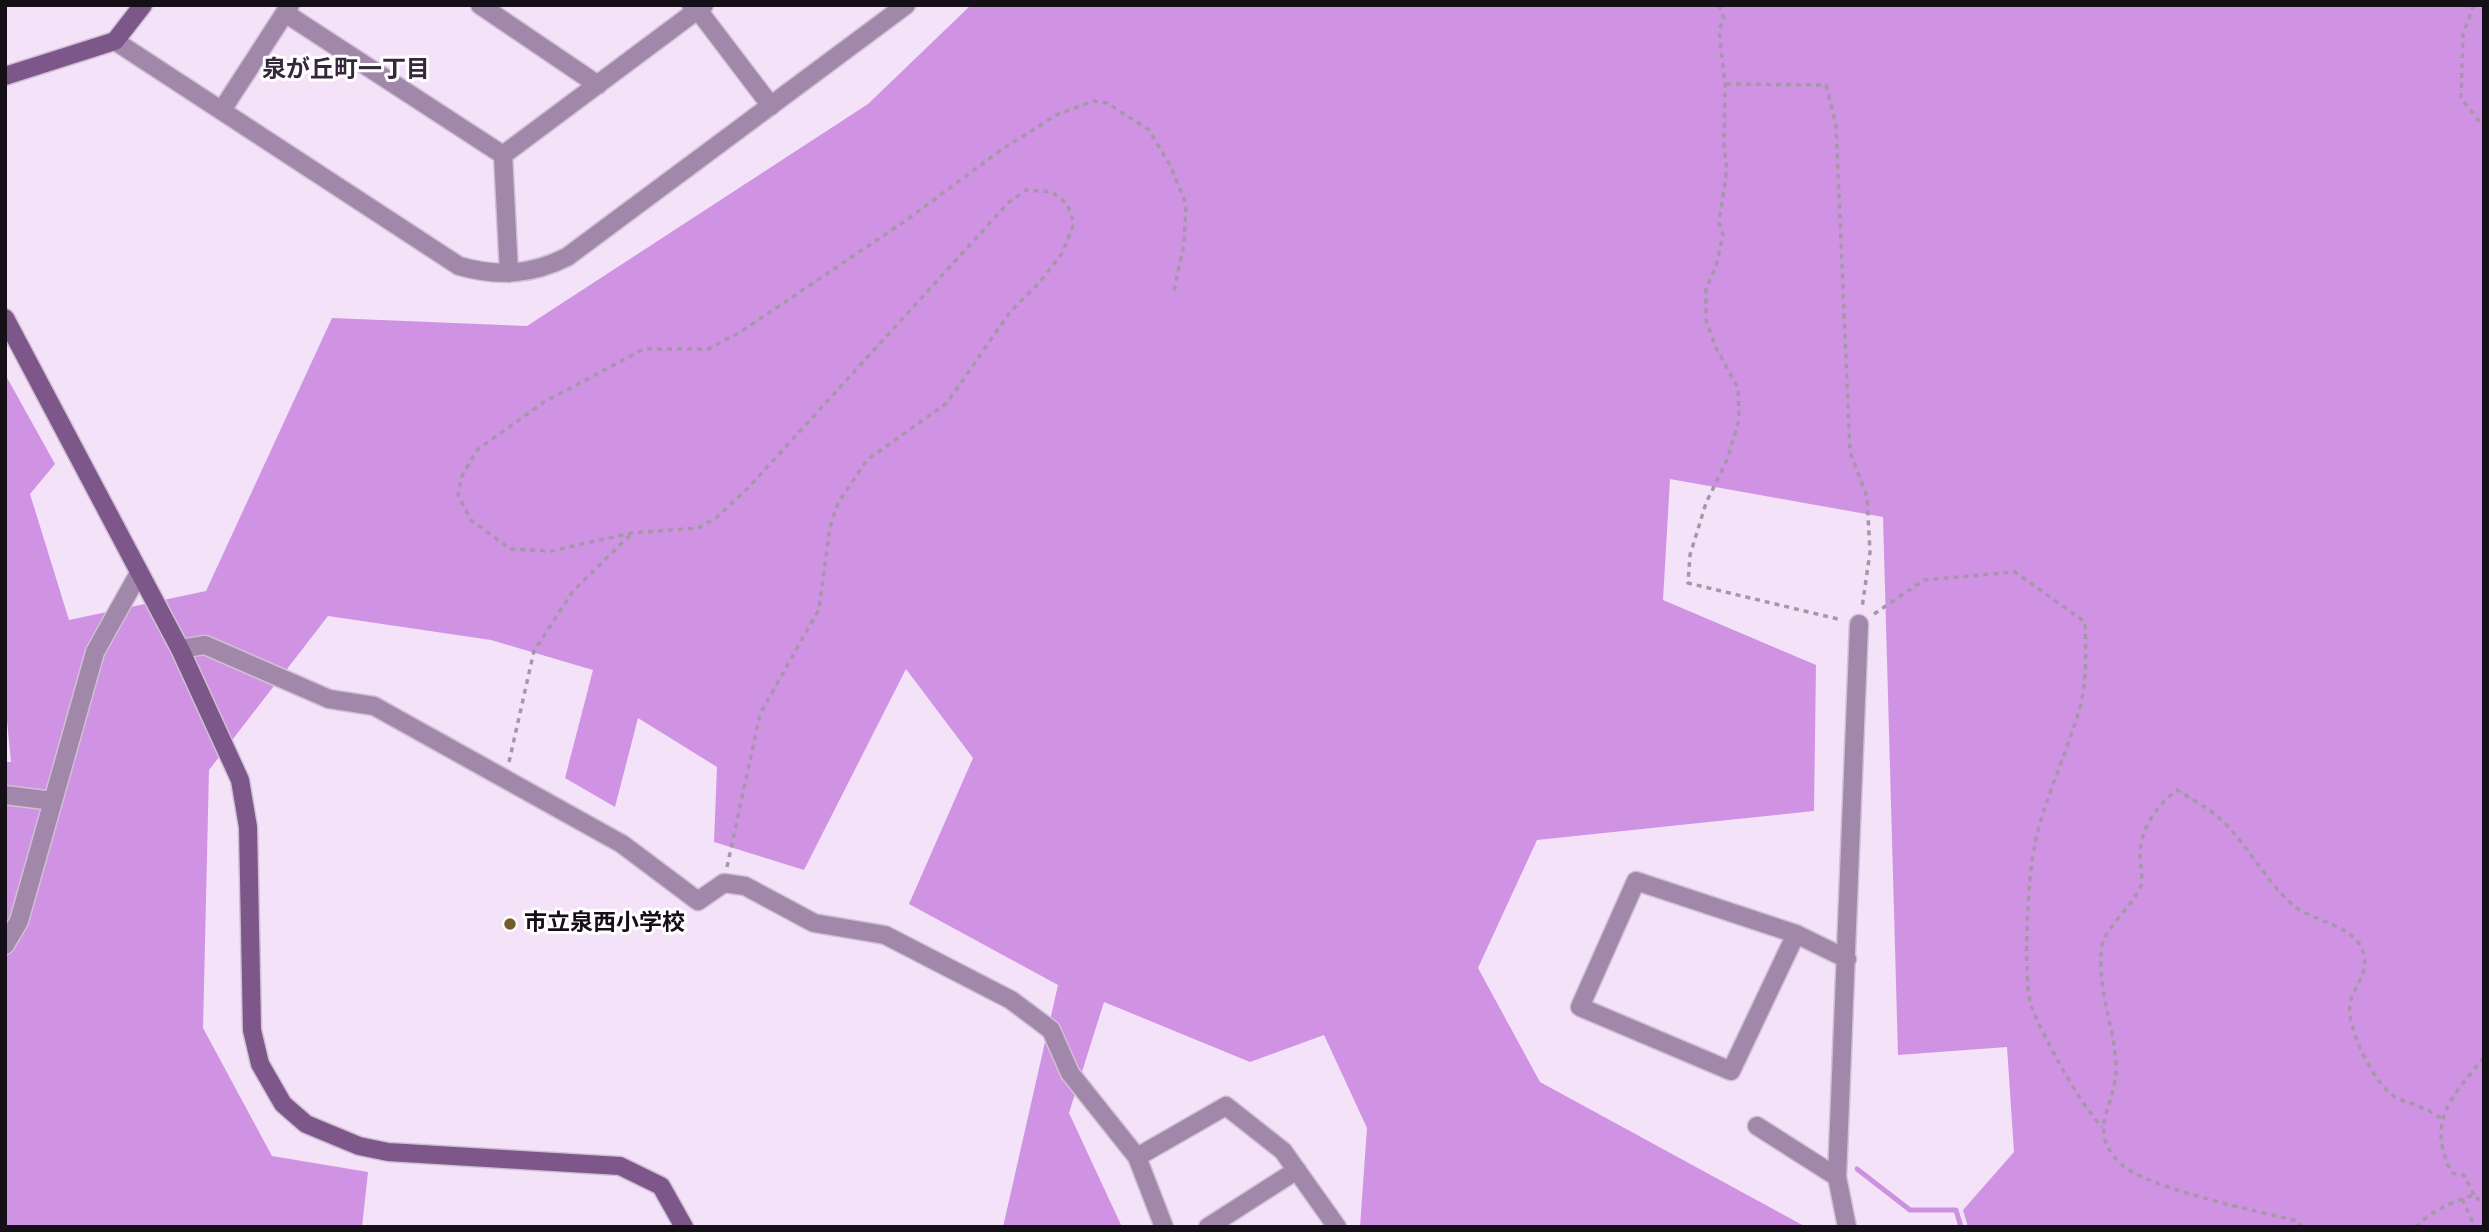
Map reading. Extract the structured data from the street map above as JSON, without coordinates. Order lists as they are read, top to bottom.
{
  "districts": ["泉が丘町一丁目"],
  "places": ["市立泉西小学校"]
}
